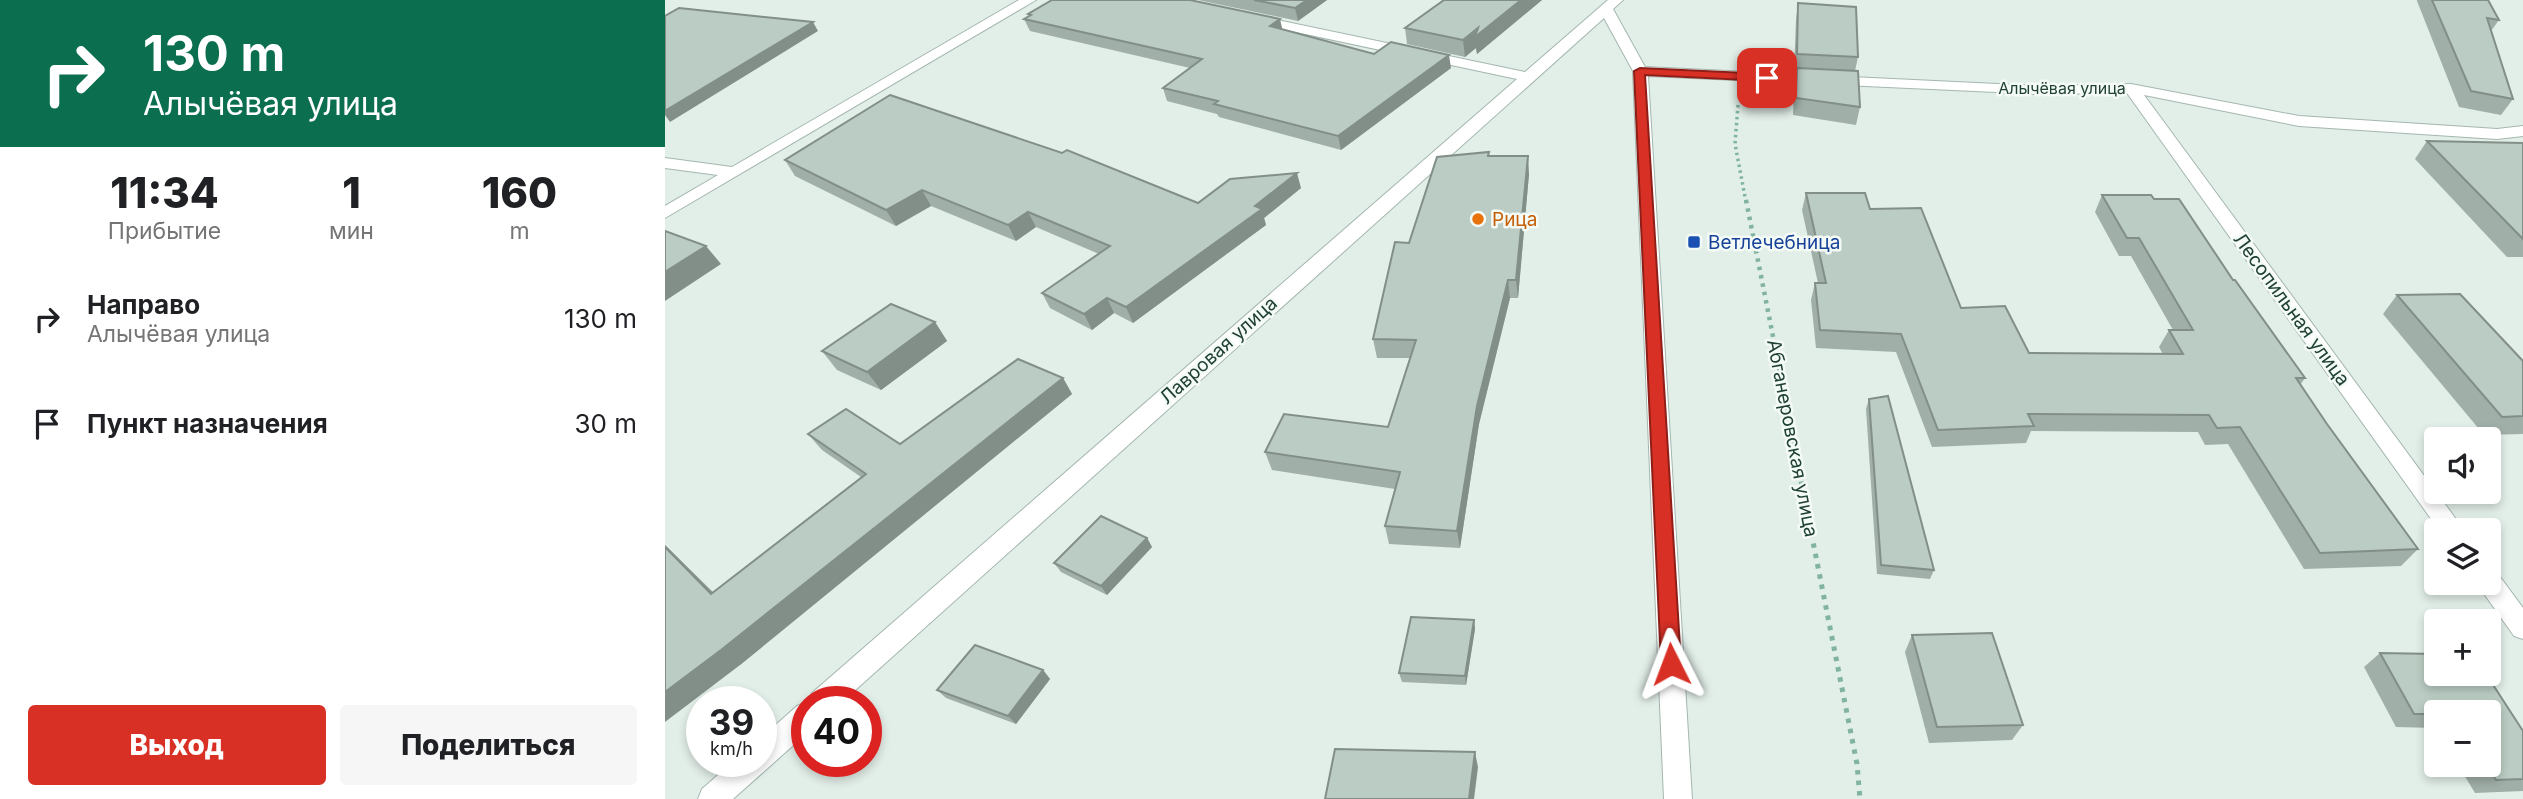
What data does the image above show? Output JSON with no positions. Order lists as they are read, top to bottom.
{
  "streets": {
    "street": ["Алычёвая улица", "Лесопильная улица", "Лавровая улица"],
    "path": ["Абганеровская улица"]
  },
  "crossings": [
    ["Алычёвая улица", "Лесопильная улица"],
    ["Алычёвая улица", "Абганеровская улица"]
  ],
  "places": {
    "other": ["Рица"],
    "transit": ["Ветлечебница"]
  },
  "page": {
    "turn": ["130 m", "Алычёвая улица"],
    "eta": [
      "11:34",
      "Прибытие",
      "1",
      "мин",
      "160",
      "m"
    ],
    "list": [
      {
        "name": "Направо",
        "note": "Алычёвая улица",
        "value": "130 m"
      },
      {
        "name": "Пункт назначения",
        "value": "30 m"
      }
    ],
    "map_buttons": ["+", "−"],
    "speed": "39 km/h",
    "limit": "40",
    "buttons": ["Выход", "Поделиться"]
  }
}
